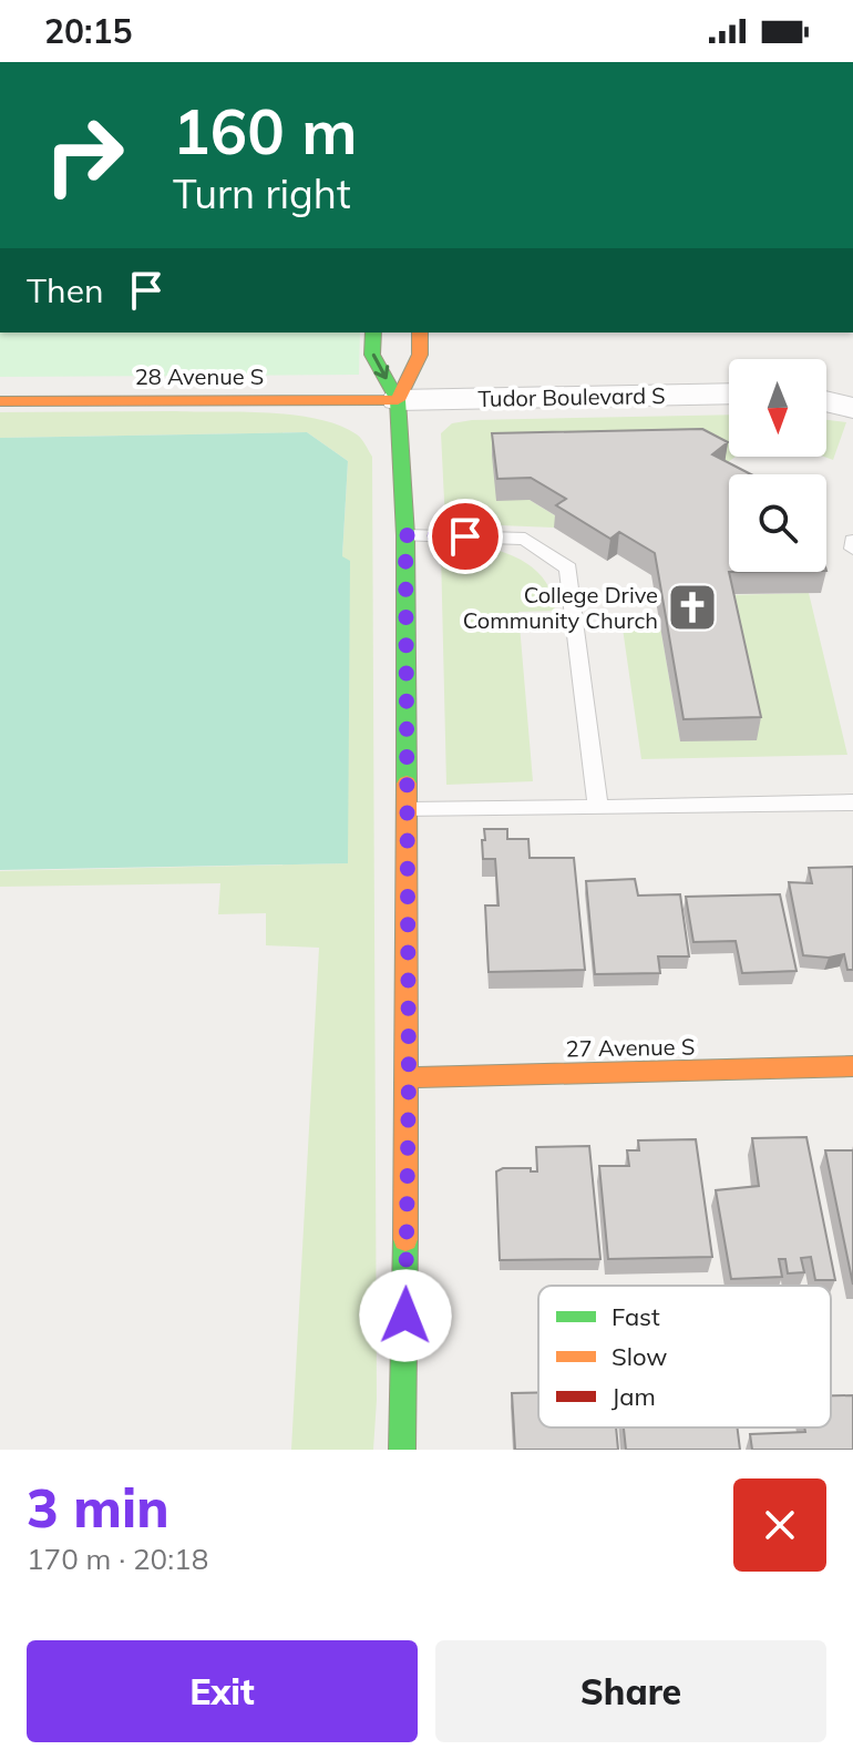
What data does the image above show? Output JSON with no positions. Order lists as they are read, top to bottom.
{
  "streets": {
    "street": ["28 Avenue S", "Tudor Boulevard S", "27 Avenue S"]
  },
  "crossings": [
    ["28 Avenue S", "Tudor Boulevard S"]
  ],
  "places": {
    "church": ["College Drive Community Church"]
  },
  "legend": ["Fast", "Slow", "Jam"],
  "north": "bottom",
  "page": {
    "status": "20:15",
    "turn": ["160 m", "Turn right"],
    "then": "Then",
    "heading": ["3 min", "170 m · 20:18"],
    "buttons": ["Exit", "Share"]
  }
}
